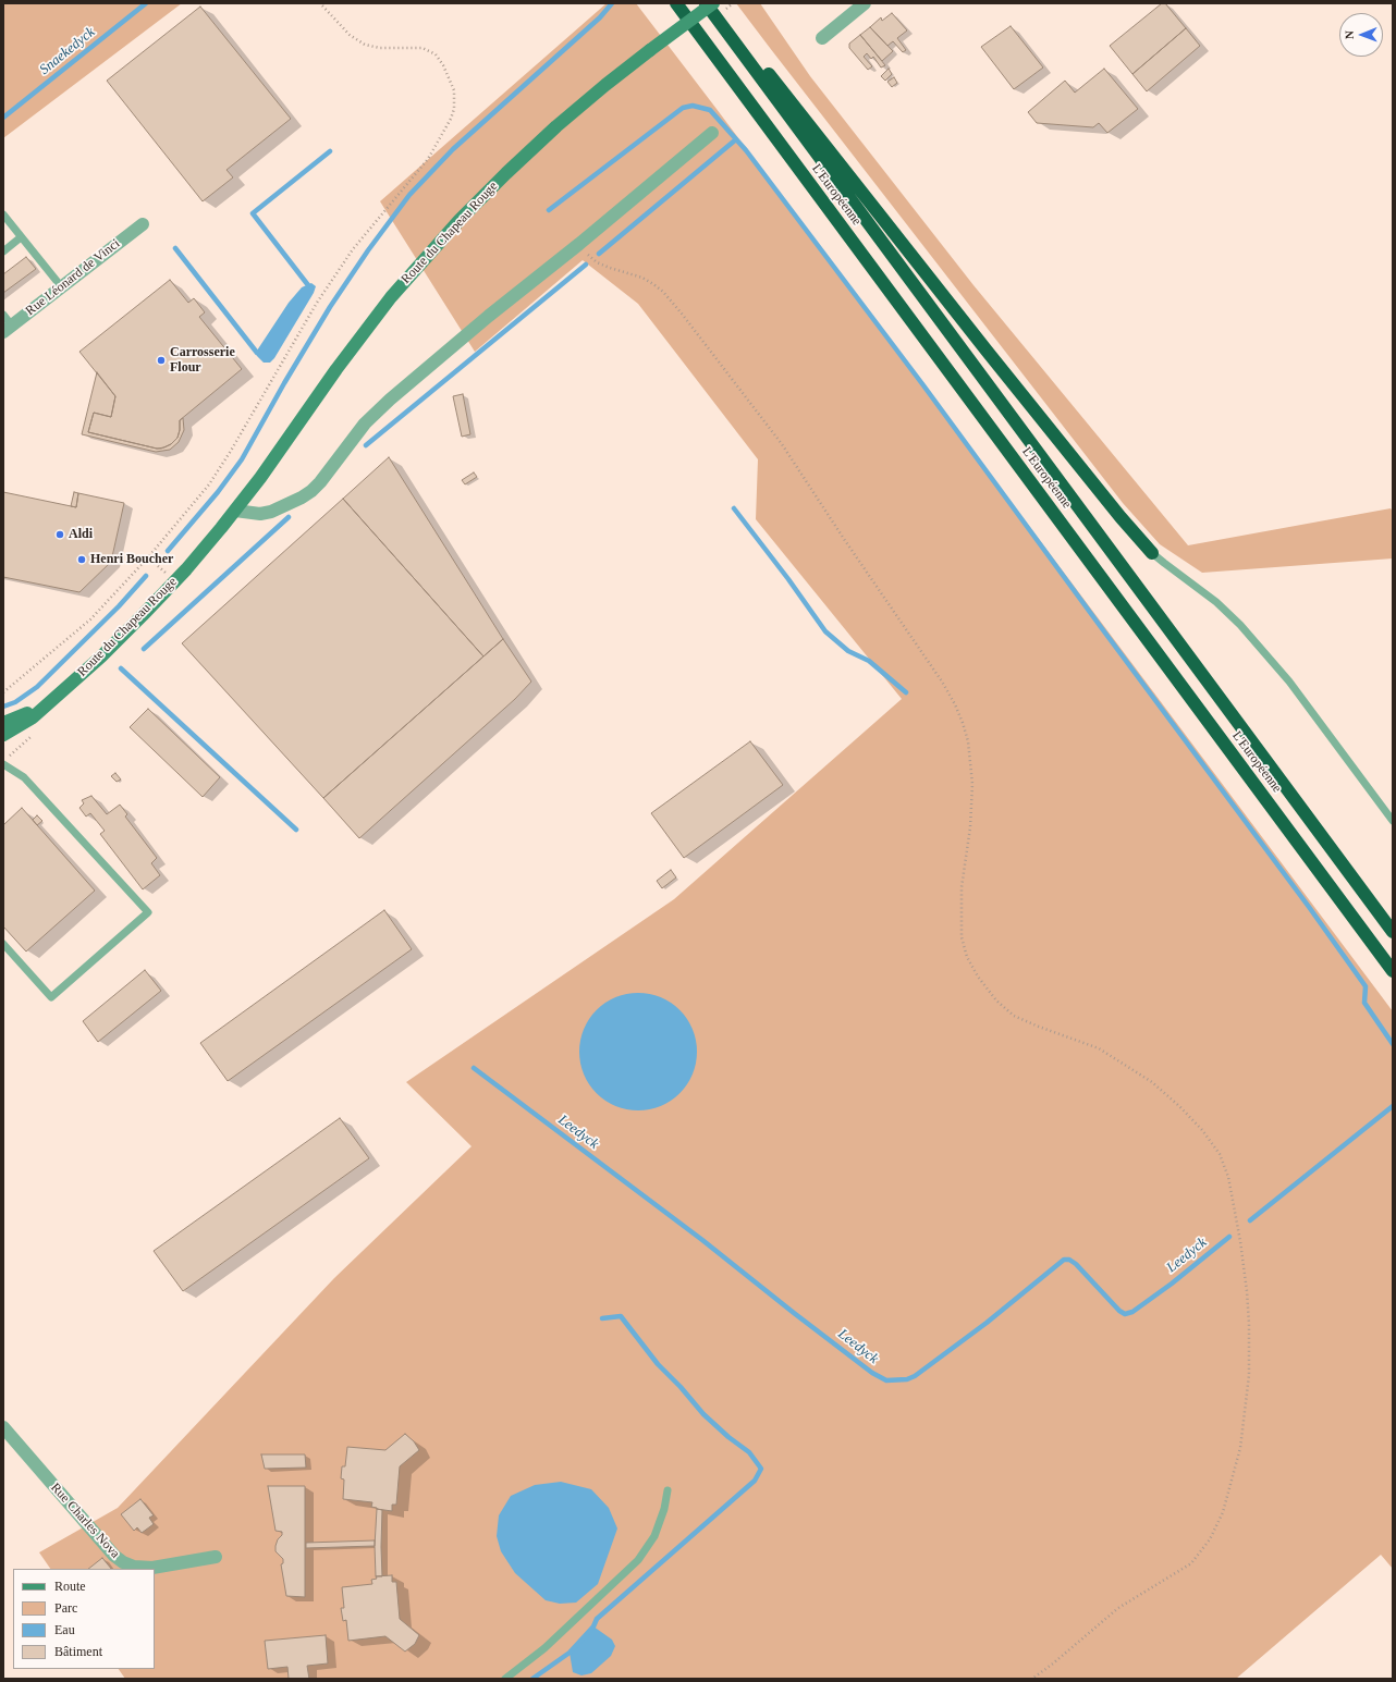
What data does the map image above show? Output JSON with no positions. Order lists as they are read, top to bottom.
{
  "streets": {
    "highway": ["L'Européenne"],
    "street": ["Route du Chapeau Rouge", "Rue Léonard de Vinci", "Rue Charles Nova"]
  },
  "water": ["Snaekedyck", "Leedyck"],
  "places": ["Carrosserie Flour", "Aldi", "Henri Boucher"],
  "legend": [
    "Route",
    "Parc",
    "Eau",
    "Bâtiment"
  ],
  "north": "left"
}
